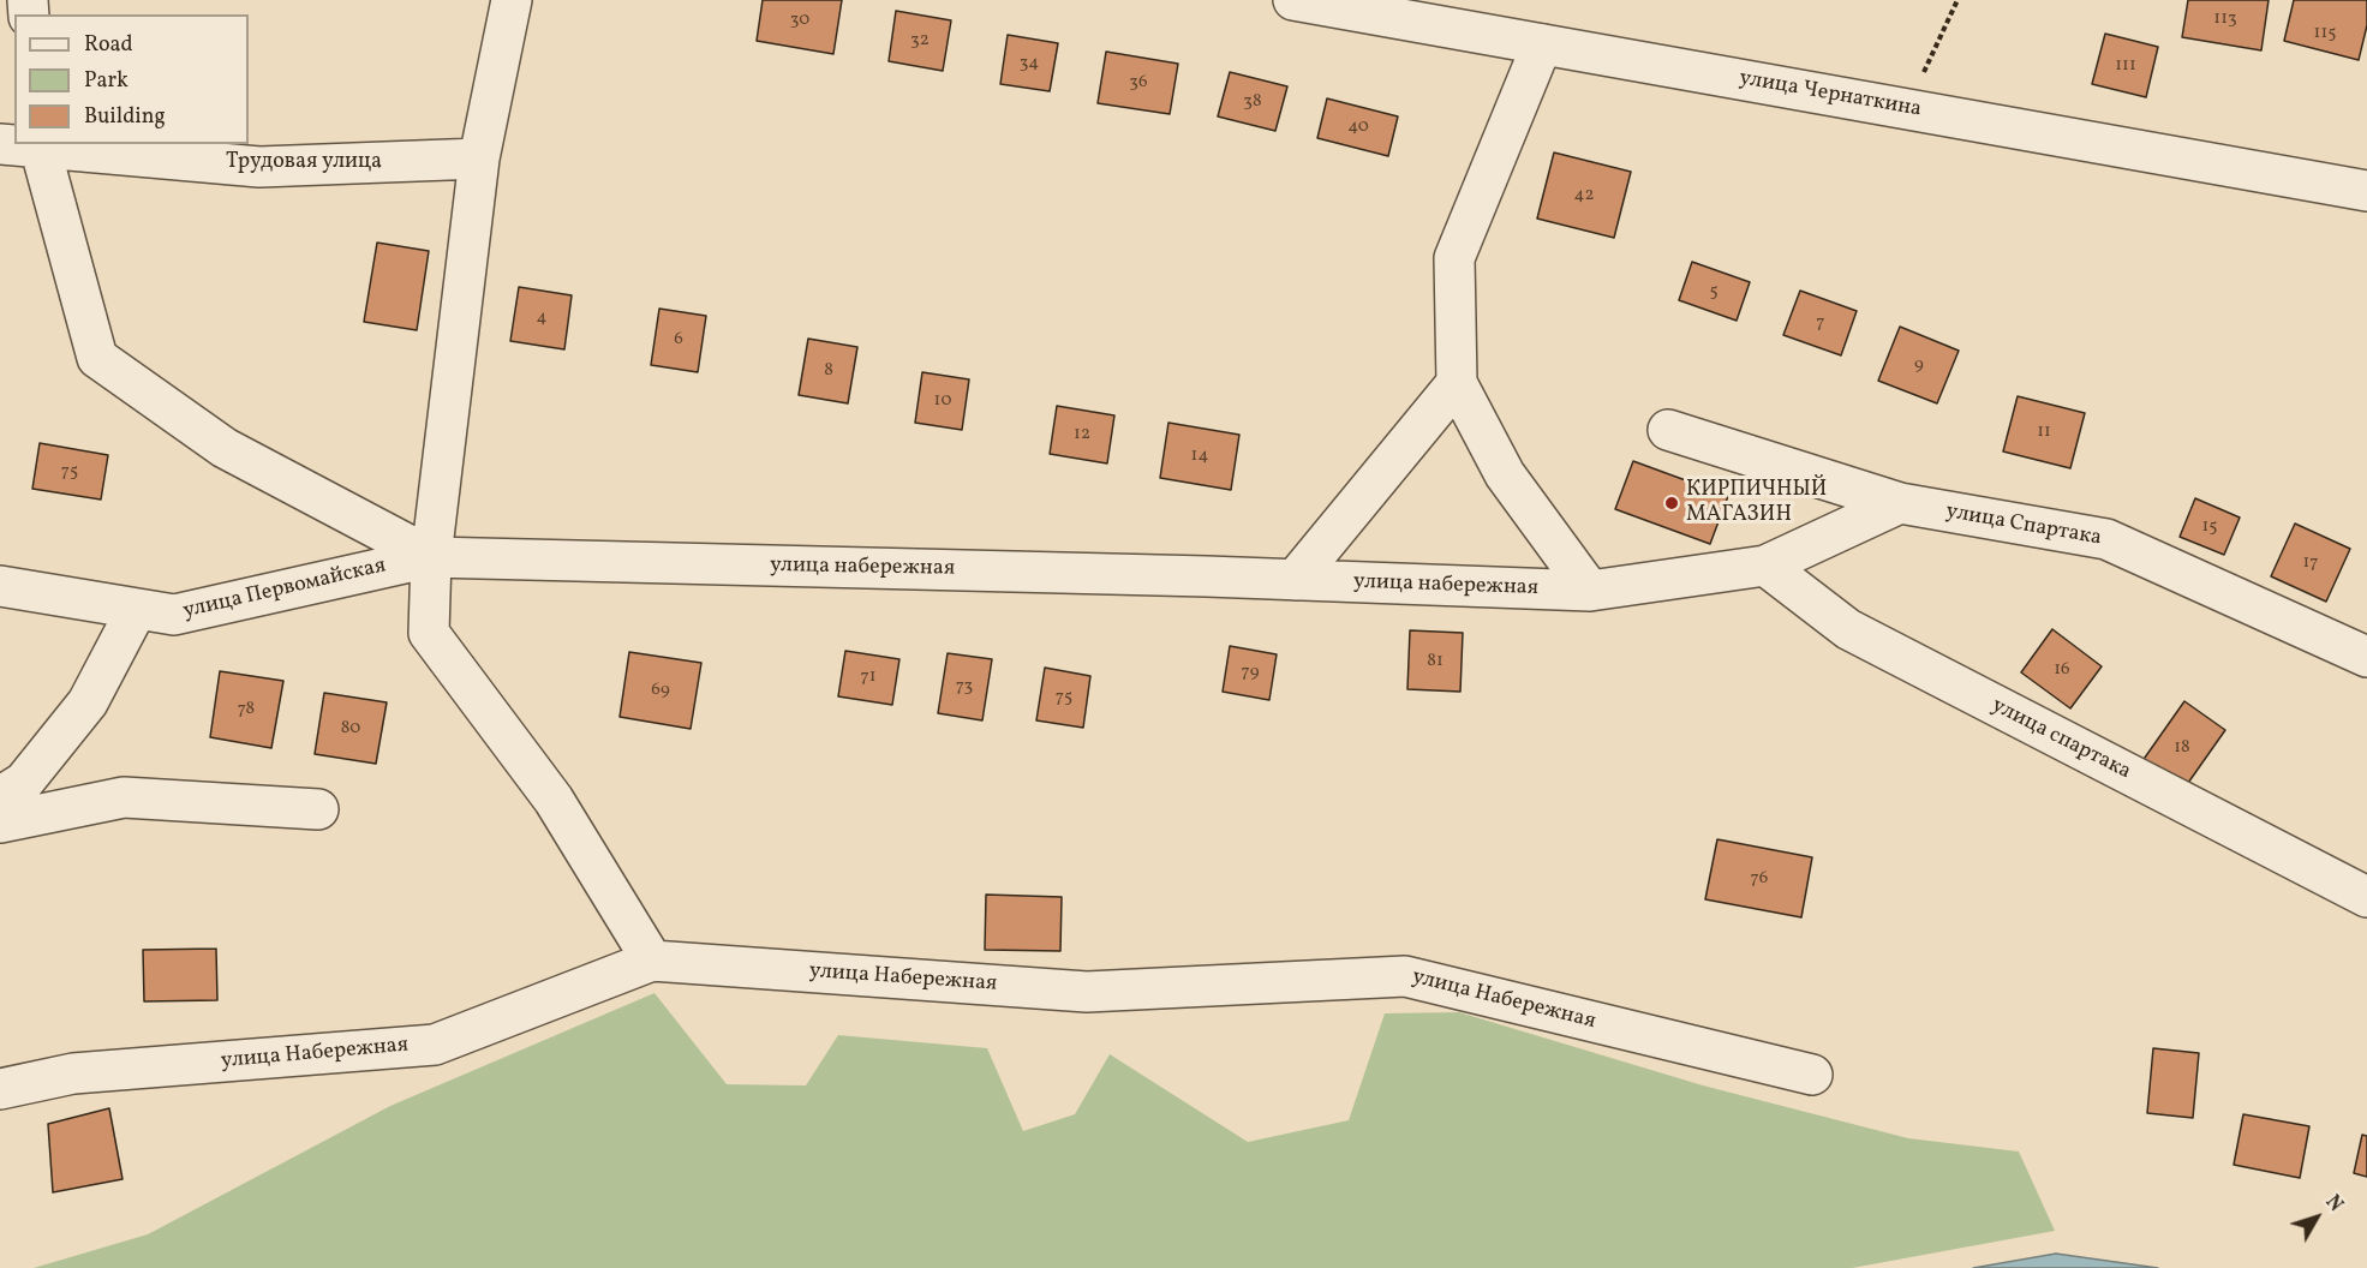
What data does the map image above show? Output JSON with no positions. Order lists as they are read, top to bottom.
{
  "streets": {
    "street": [
      "улица Чернаткина",
      "Трудовая улица",
      "улица Спартака",
      "улица набережная",
      "улица Первомайская",
      "улица спартака",
      "улица Набережная"
    ]
  },
  "crossings": [
    ["улица Спартака", "улица набережная"],
    ["улица набережная", "улица Первомайская"],
    ["улица набережная", "улица спартака"]
  ],
  "places": ["КИРПИЧНЫЙ МАГАЗИН"],
  "house_numbers": [
    "113",
    "30",
    "115",
    "32",
    "34",
    "111",
    "36",
    "38",
    "40",
    "42",
    "5",
    "4",
    "7",
    "6",
    "9",
    "8",
    "10",
    "11",
    "12",
    "14",
    "75",
    "15",
    "17",
    "81",
    "16",
    "79",
    "71",
    "73",
    "69",
    "75",
    "78",
    "80",
    "18",
    "76"
  ],
  "legend": ["Road", "Park", "Building"],
  "north": "top right"
}
